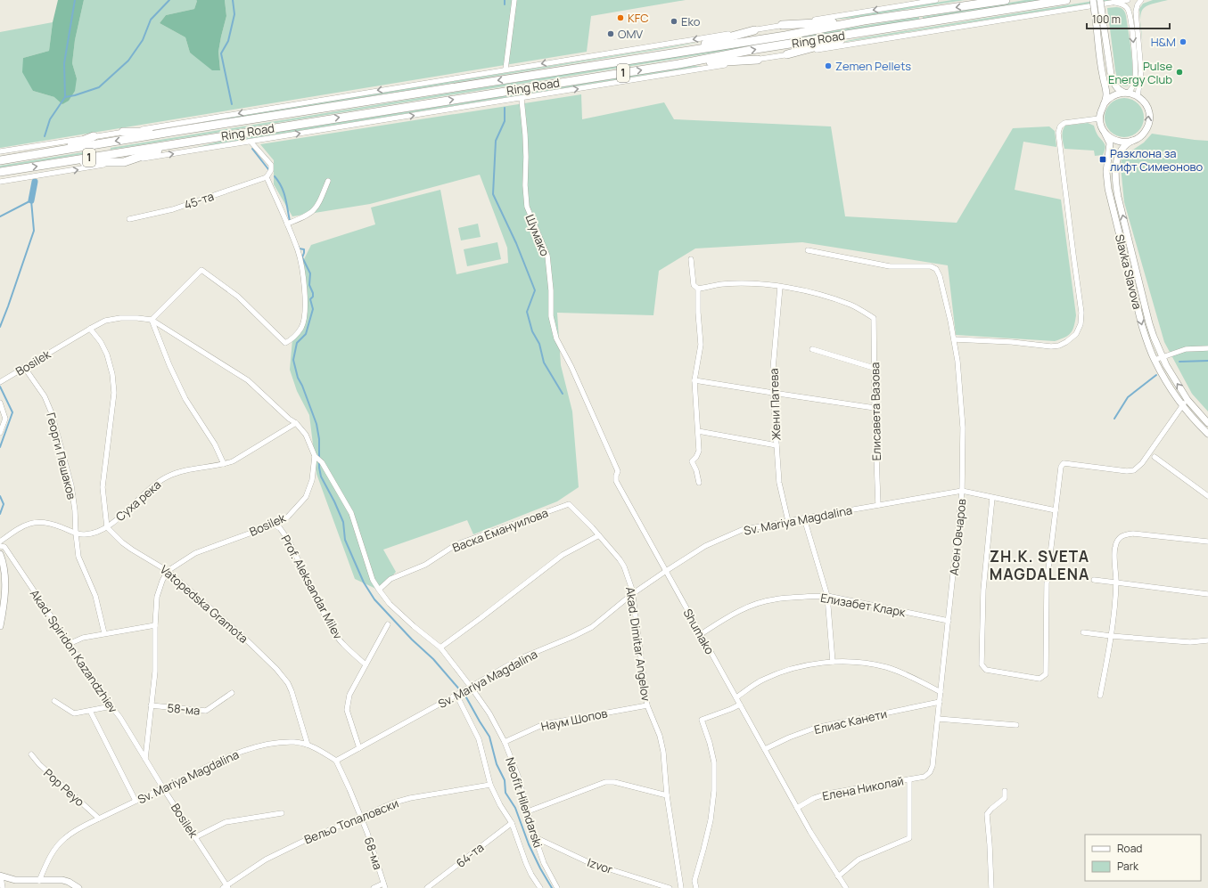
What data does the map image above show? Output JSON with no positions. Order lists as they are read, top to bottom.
{
  "streets": {
    "highway": ["Ring Road", "1"],
    "street": [
      "45-та",
      "Slavka Slavova",
      "Bosilek",
      "Жени Патева",
      "Елисавета Вазова",
      "Георги Пешаков",
      "Суха река",
      "Sv. Mariya Magdalina",
      "Васка Емануилова",
      "Асен Овчаров",
      "Prof. Aleksandar Milev",
      "Vatopedska Gramota",
      "Елизабет Кларк",
      "Shumako",
      "Akad. Dimitar Angelov",
      "Akad. Spiridon Kazandzhiev",
      "58-ма",
      "Наум Шопов",
      "Елиас Канети",
      "Pop Peyo",
      "Елена Николай",
      "Neofit Hilendarski",
      "Вельо Топаловски",
      "68-ма",
      "64-та",
      "Izvor"
    ]
  },
  "crossings": [
    ["Bosilek", "Георги Пешаков"],
    ["Bosilek", "Суха река"],
    ["Bosilek", "Sv. Mariya Magdalina"],
    ["Bosilek", "Prof. Aleksandar Milev"],
    ["Bosilek", "Vatopedska Gramota"],
    ["Bosilek", "Akad. Spiridon Kazandzhiev"],
    ["Bosilek", "Neofit Hilendarski"],
    ["Bosilek", "Вельо Топаловски"],
    ["Жени Патева", "Елисавета Вазова"],
    ["Жени Патева", "Sv. Mariya Magdalina"],
    ["Елисавета Вазова", "Sv. Mariya Magdalina"],
    ["Георги Пешаков", "Суха река"],
    ["Суха река", "Vatopedska Gramota"],
    ["Sv. Mariya Magdalina", "Асен Овчаров"],
    ["Sv. Mariya Magdalina", "Vatopedska Gramota"],
    ["Sv. Mariya Magdalina", "Shumako"],
    ["Sv. Mariya Magdalina", "Akad. Dimitar Angelov"],
    ["Sv. Mariya Magdalina", "Pop Peyo"],
    ["Sv. Mariya Magdalina", "Neofit Hilendarski"],
    ["Sv. Mariya Magdalina", "68-ма"],
    ["Васка Емануилова", "Akad. Dimitar Angelov"],
    ["Васка Емануилова", "Neofit Hilendarski"],
    ["Асен Овчаров", "Елизабет Кларк"],
    ["Асен Овчаров", "Елиас Канети"],
    ["Асен Овчаров", "Елена Николай"],
    ["Елизабет Кларк", "Shumako"],
    ["Shumako", "Елиас Канети"],
    ["Shumako", "Елена Николай"],
    ["Akad. Dimitar Angelov", "Наум Шопов"],
    ["Наум Шопов", "Neofit Hilendarski"],
    ["Neofit Hilendarski", "Вельо Топаловски"],
    ["Neofit Hilendarski", "64-та"],
    ["Neofit Hilendarski", "Izvor"],
    ["Вельо Топаловски", "68-ма"]
  ],
  "districts": ["ZH.K. SVETA MAGDALENA"],
  "places": {
    "other": [
      "KFC",
      "Eko",
      "OMV",
      "H&M",
      "Zemen Pellets",
      "Pulse Energy Club"
    ],
    "transit": ["Разклона за лифт Симеоново"]
  },
  "legend": ["Road", "Park"],
  "scale_bar": "100 m"
}
